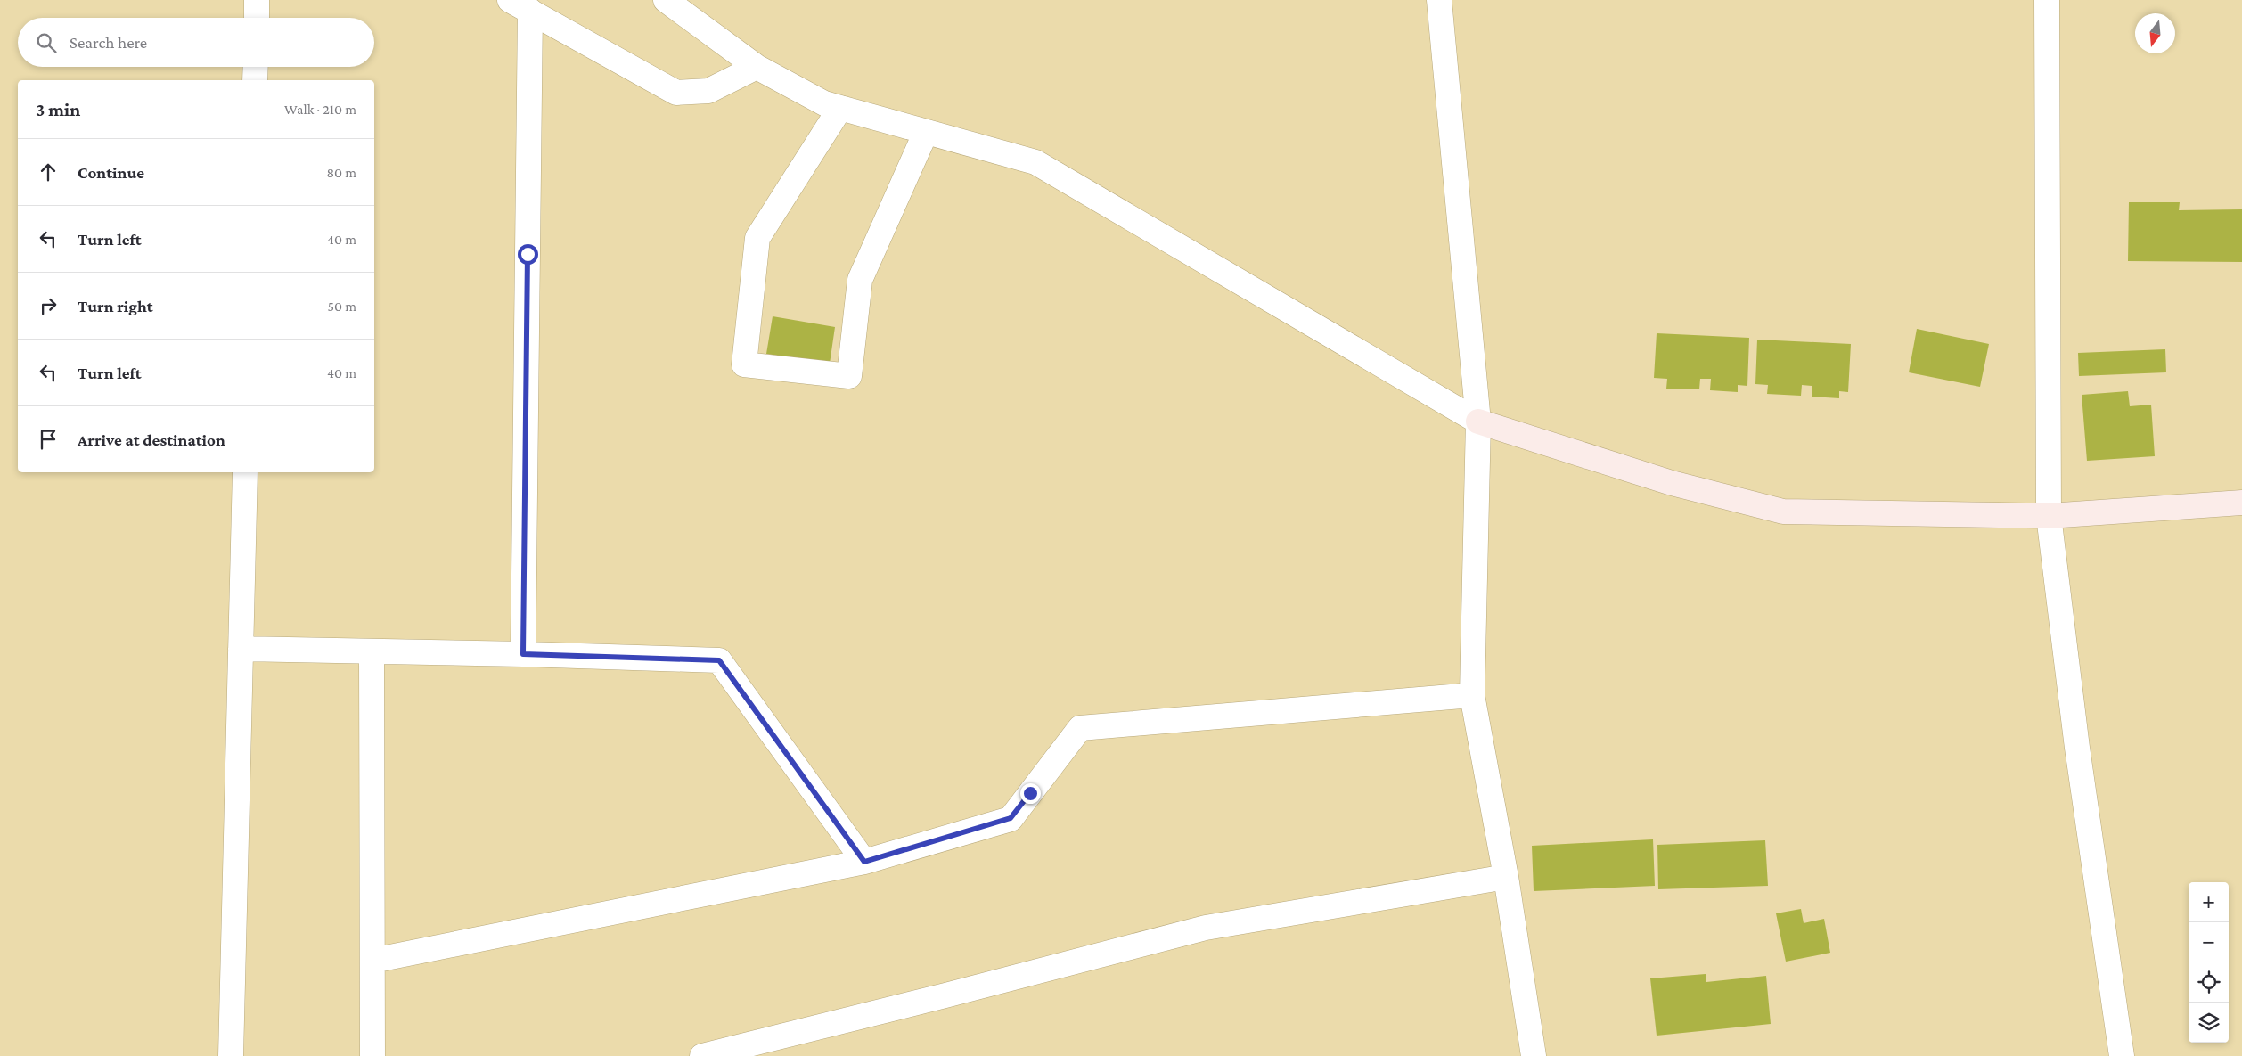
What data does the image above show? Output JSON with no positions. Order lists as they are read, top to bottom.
{
  "north": "bottom",
  "page": {
    "search": "Search here",
    "heading": ["3 min", "Walk · 210 m"],
    "list": [
      ["Continue", "80 m"],
      ["Turn left", "40 m"],
      ["Turn right", "50 m"],
      ["Turn left", "40 m"],
      "Arrive at destination"
    ],
    "map_buttons": ["+", "−"]
  }
}
